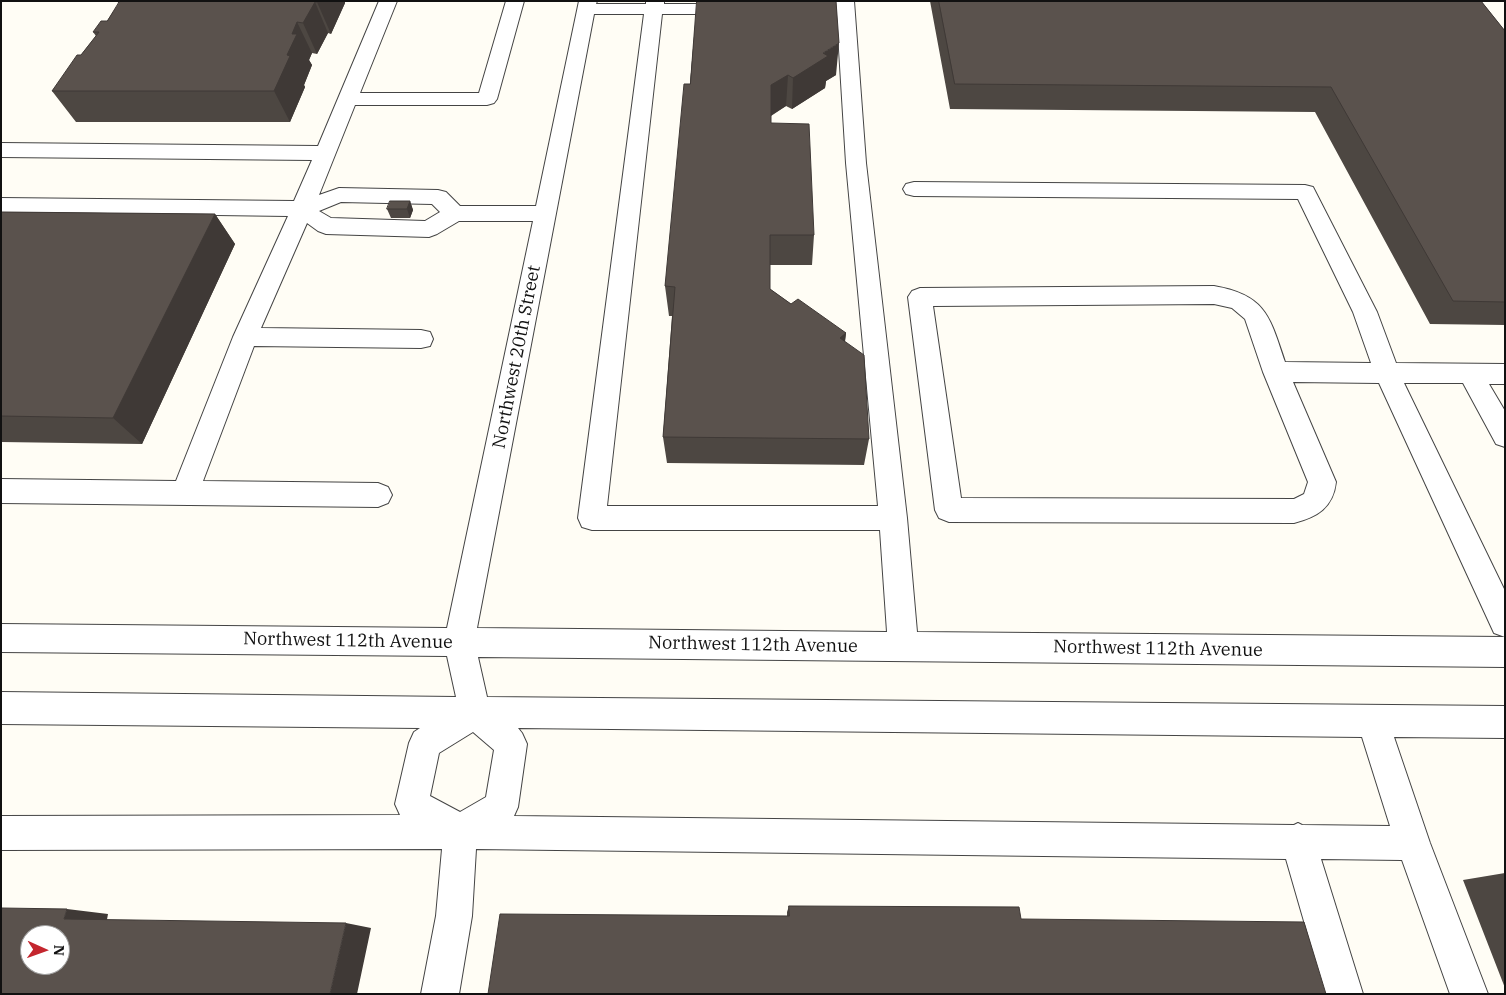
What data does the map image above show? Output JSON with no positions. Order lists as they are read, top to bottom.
{
  "streets": {
    "street": ["Northwest 20th Street", "Northwest 112th Avenue"]
  },
  "crossings": [
    ["Northwest 20th Street", "Northwest 112th Avenue"]
  ],
  "north": "right"
}
